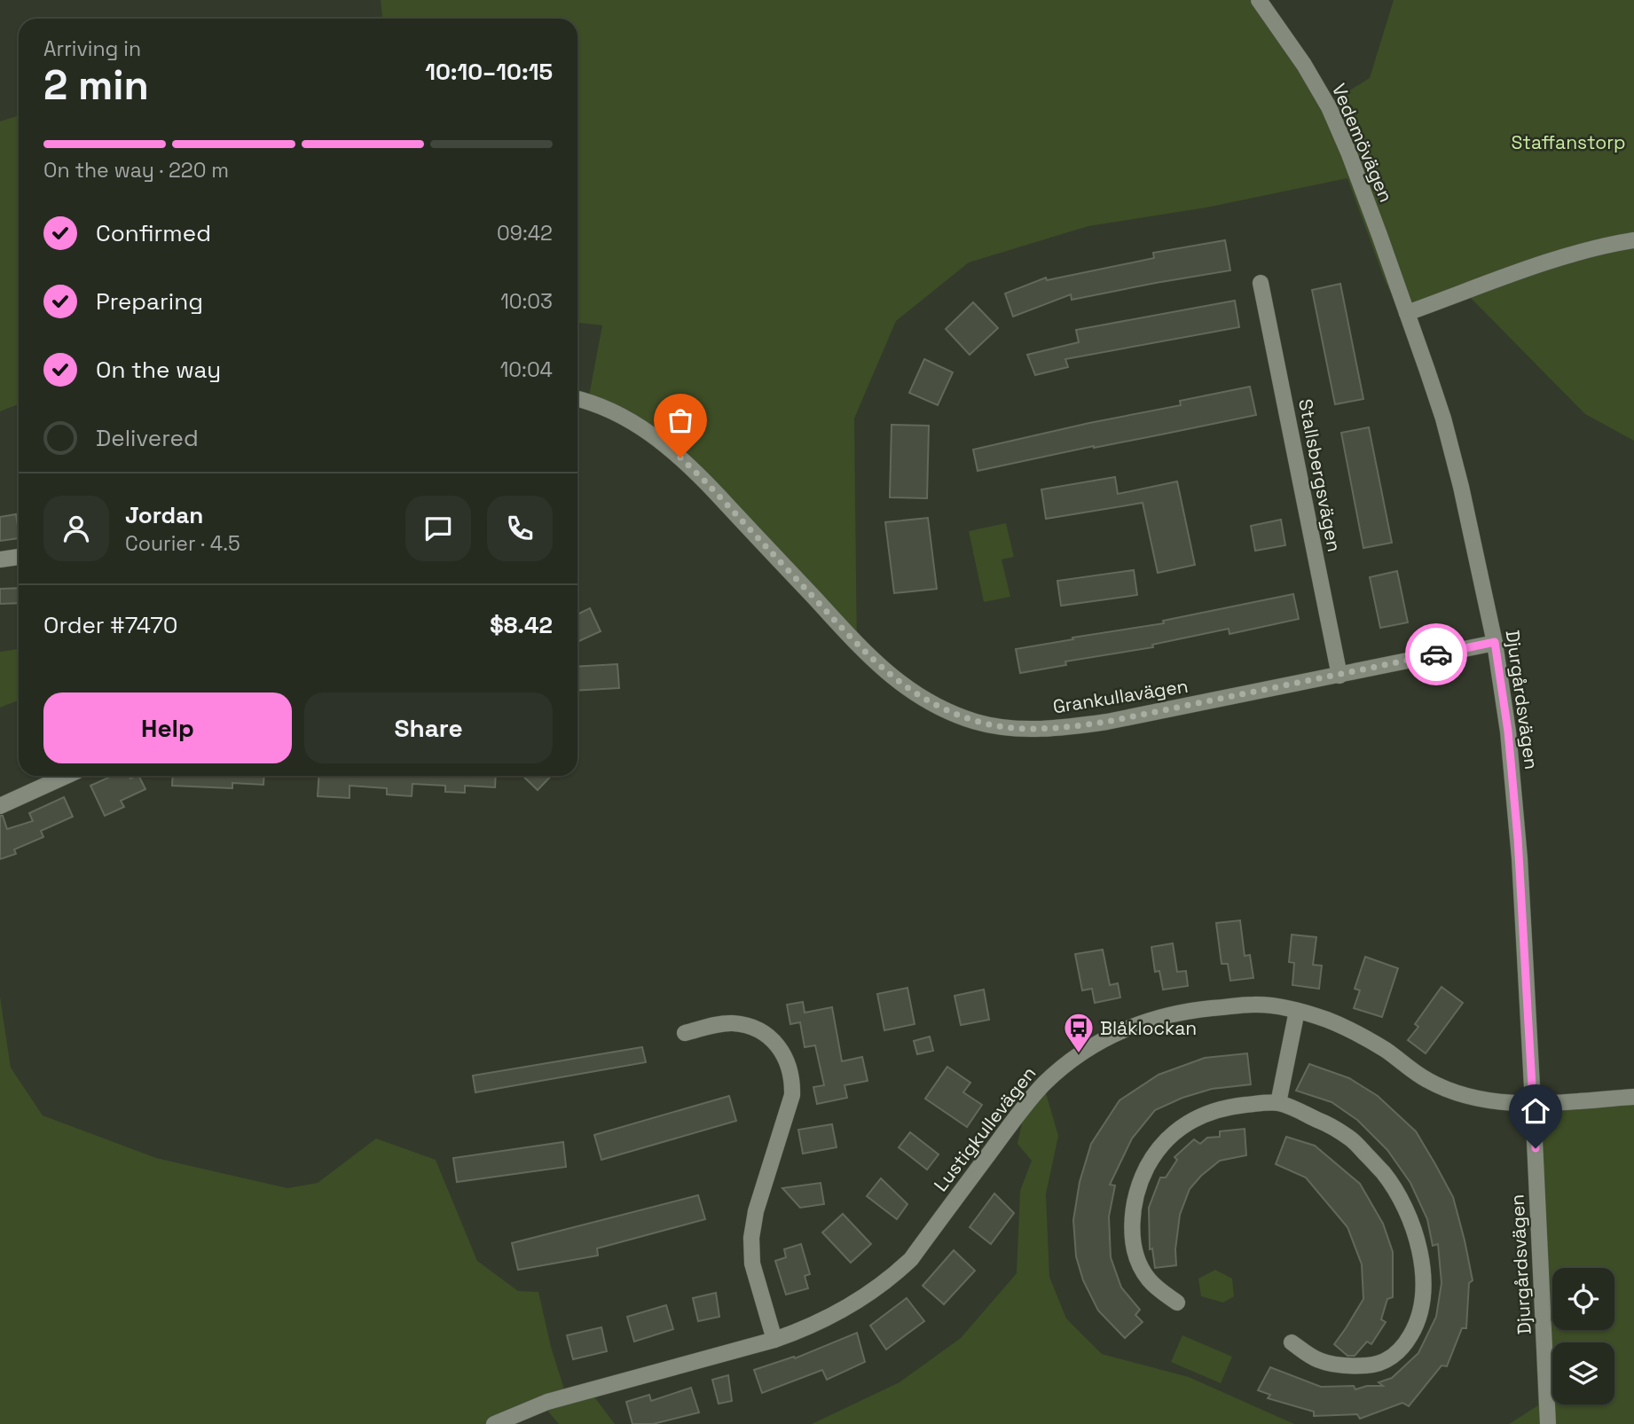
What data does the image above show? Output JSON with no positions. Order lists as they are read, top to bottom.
{
  "streets": {
    "street": [
      "Vedemövägen",
      "Stallsbergsvägen",
      "Grankullavägen",
      "Djurgårdsvägen",
      "Lustigkullevägen"
    ]
  },
  "crossings": [
    ["Vedemövägen", "Djurgårdsvägen"],
    ["Stallsbergsvägen", "Grankullavägen"],
    ["Grankullavägen", "Djurgårdsvägen"],
    ["Djurgårdsvägen", "Lustigkullevägen"]
  ],
  "parks": ["Staffanstorp"],
  "places": {
    "bus stop": ["Blåklockan"]
  },
  "page": {
    "heading": ["2 min", "Arriving in", "10:10–10:15"],
    "panel": [
      "Jordan",
      "Courier · 4.5",
      "Order #7470",
      "$8.42"
    ],
    "bar": "On the way · 220 m",
    "list": [
      ["Confirmed", "09:42"],
      ["Preparing", "10:03"],
      ["On the way", "10:04"],
      "Delivered"
    ],
    "buttons": ["Help", "Share"]
  }
}
